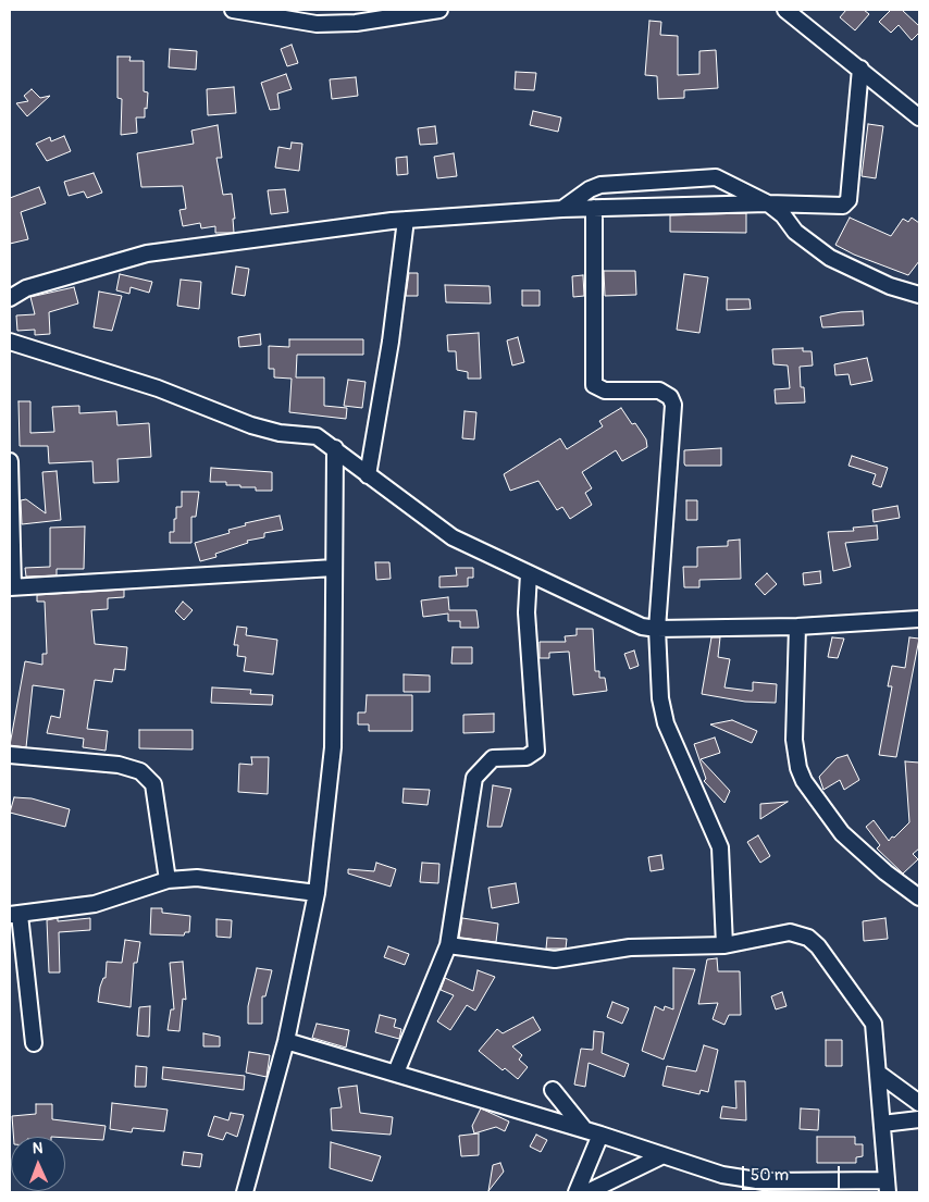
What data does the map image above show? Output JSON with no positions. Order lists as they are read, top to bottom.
{
  "scale_bar": "50 m",
  "north": "top"
}
